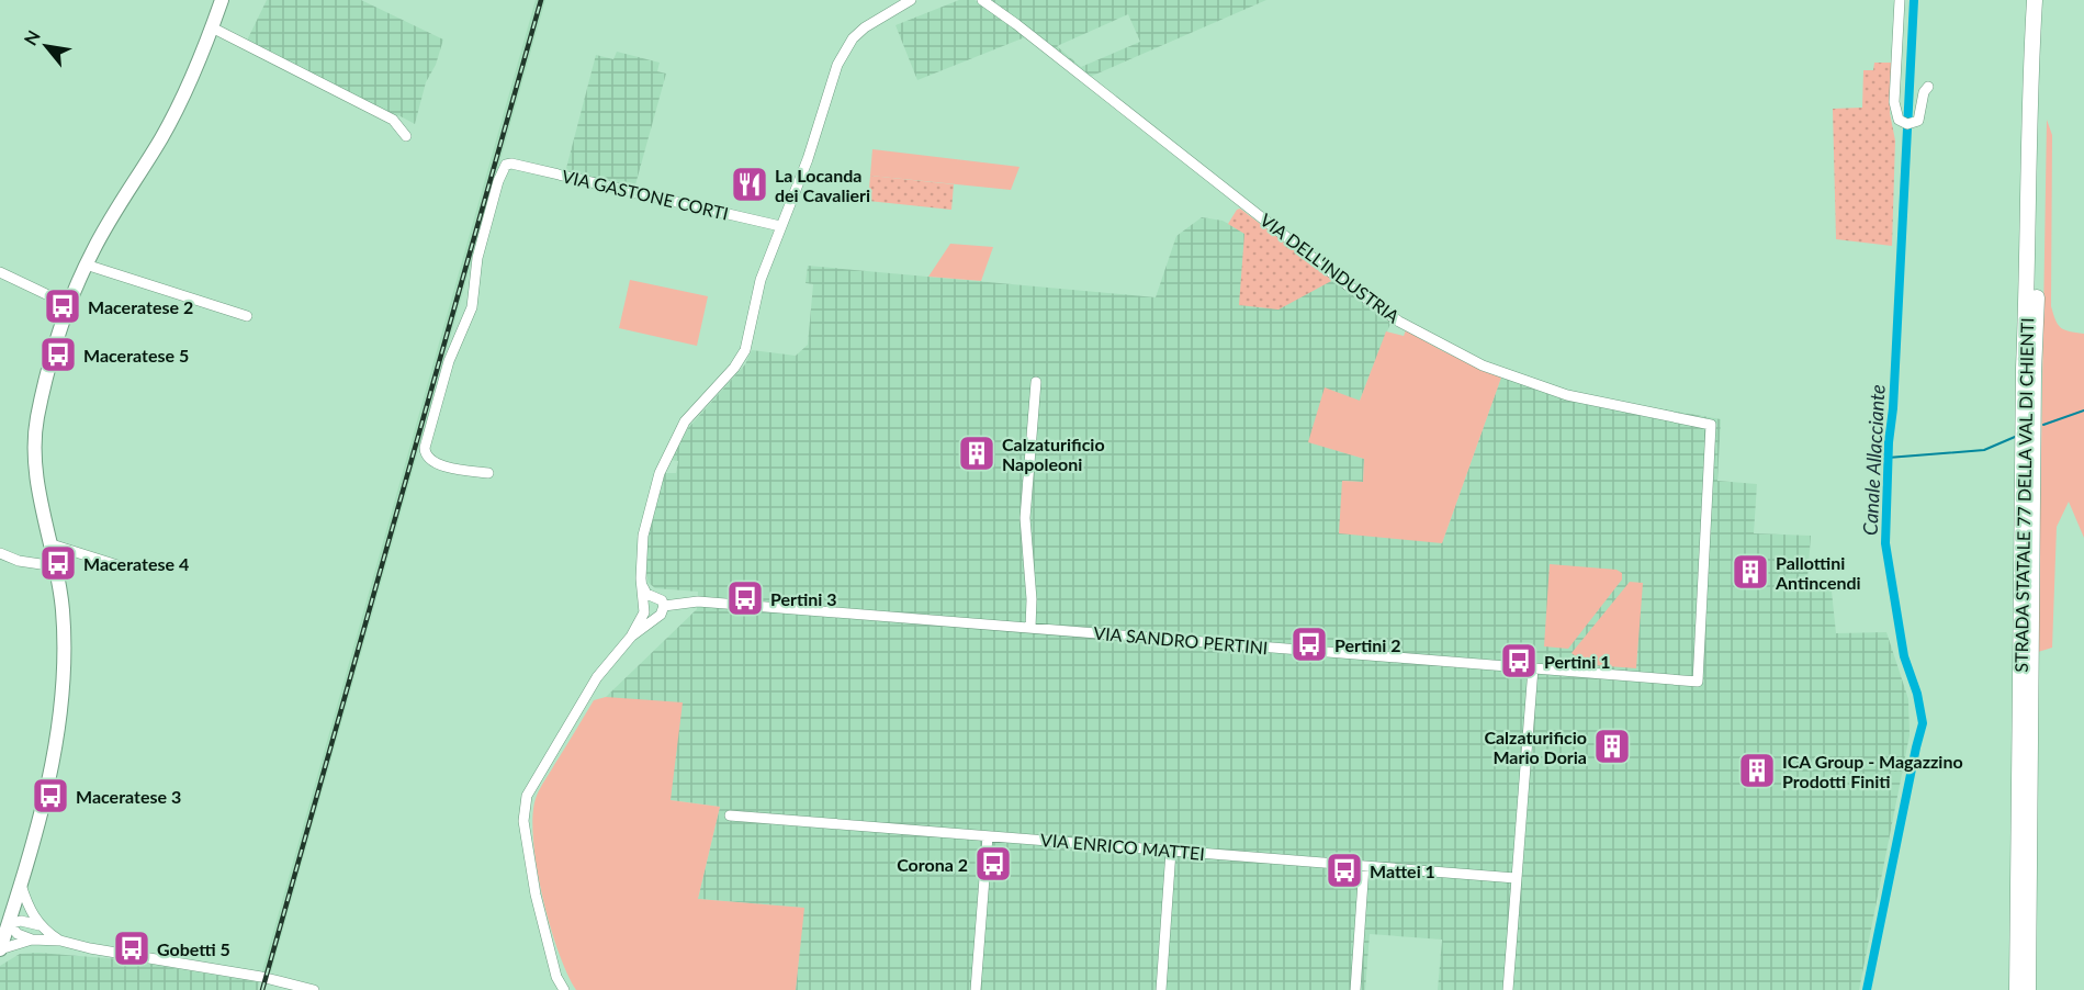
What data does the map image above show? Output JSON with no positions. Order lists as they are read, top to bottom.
{
  "streets": {
    "highway": ["STRADA STATALE 77 DELLA VAL DI CHIENTI"],
    "street": [
      "VIA GASTONE CORTI",
      "VIA DELL'INDUSTRIA",
      "VIA SANDRO PERTINI",
      "VIA ENRICO MATTEI"
    ]
  },
  "crossings": [
    ["VIA DELL'INDUSTRIA", "VIA SANDRO PERTINI"]
  ],
  "water": ["Canale Allacciante"],
  "places": {
    "restaurant": ["La Locanda dei Cavalieri"],
    "bus stop": [
      "Maceratese 2",
      "Maceratese 5",
      "Maceratese 4",
      "Pertini 3",
      "Pertini 2",
      "Pertini 1",
      "Maceratese 3",
      "Corona 2",
      "Mattei 1",
      "Gobetti 5"
    ],
    "building": [
      "Calzaturificio Napoleoni",
      "Pallottini Antincendi",
      "Calzaturificio Mario Doria",
      "ICA Group - Magazzino Prodotti Finiti"
    ]
  },
  "north": "top left"
}
